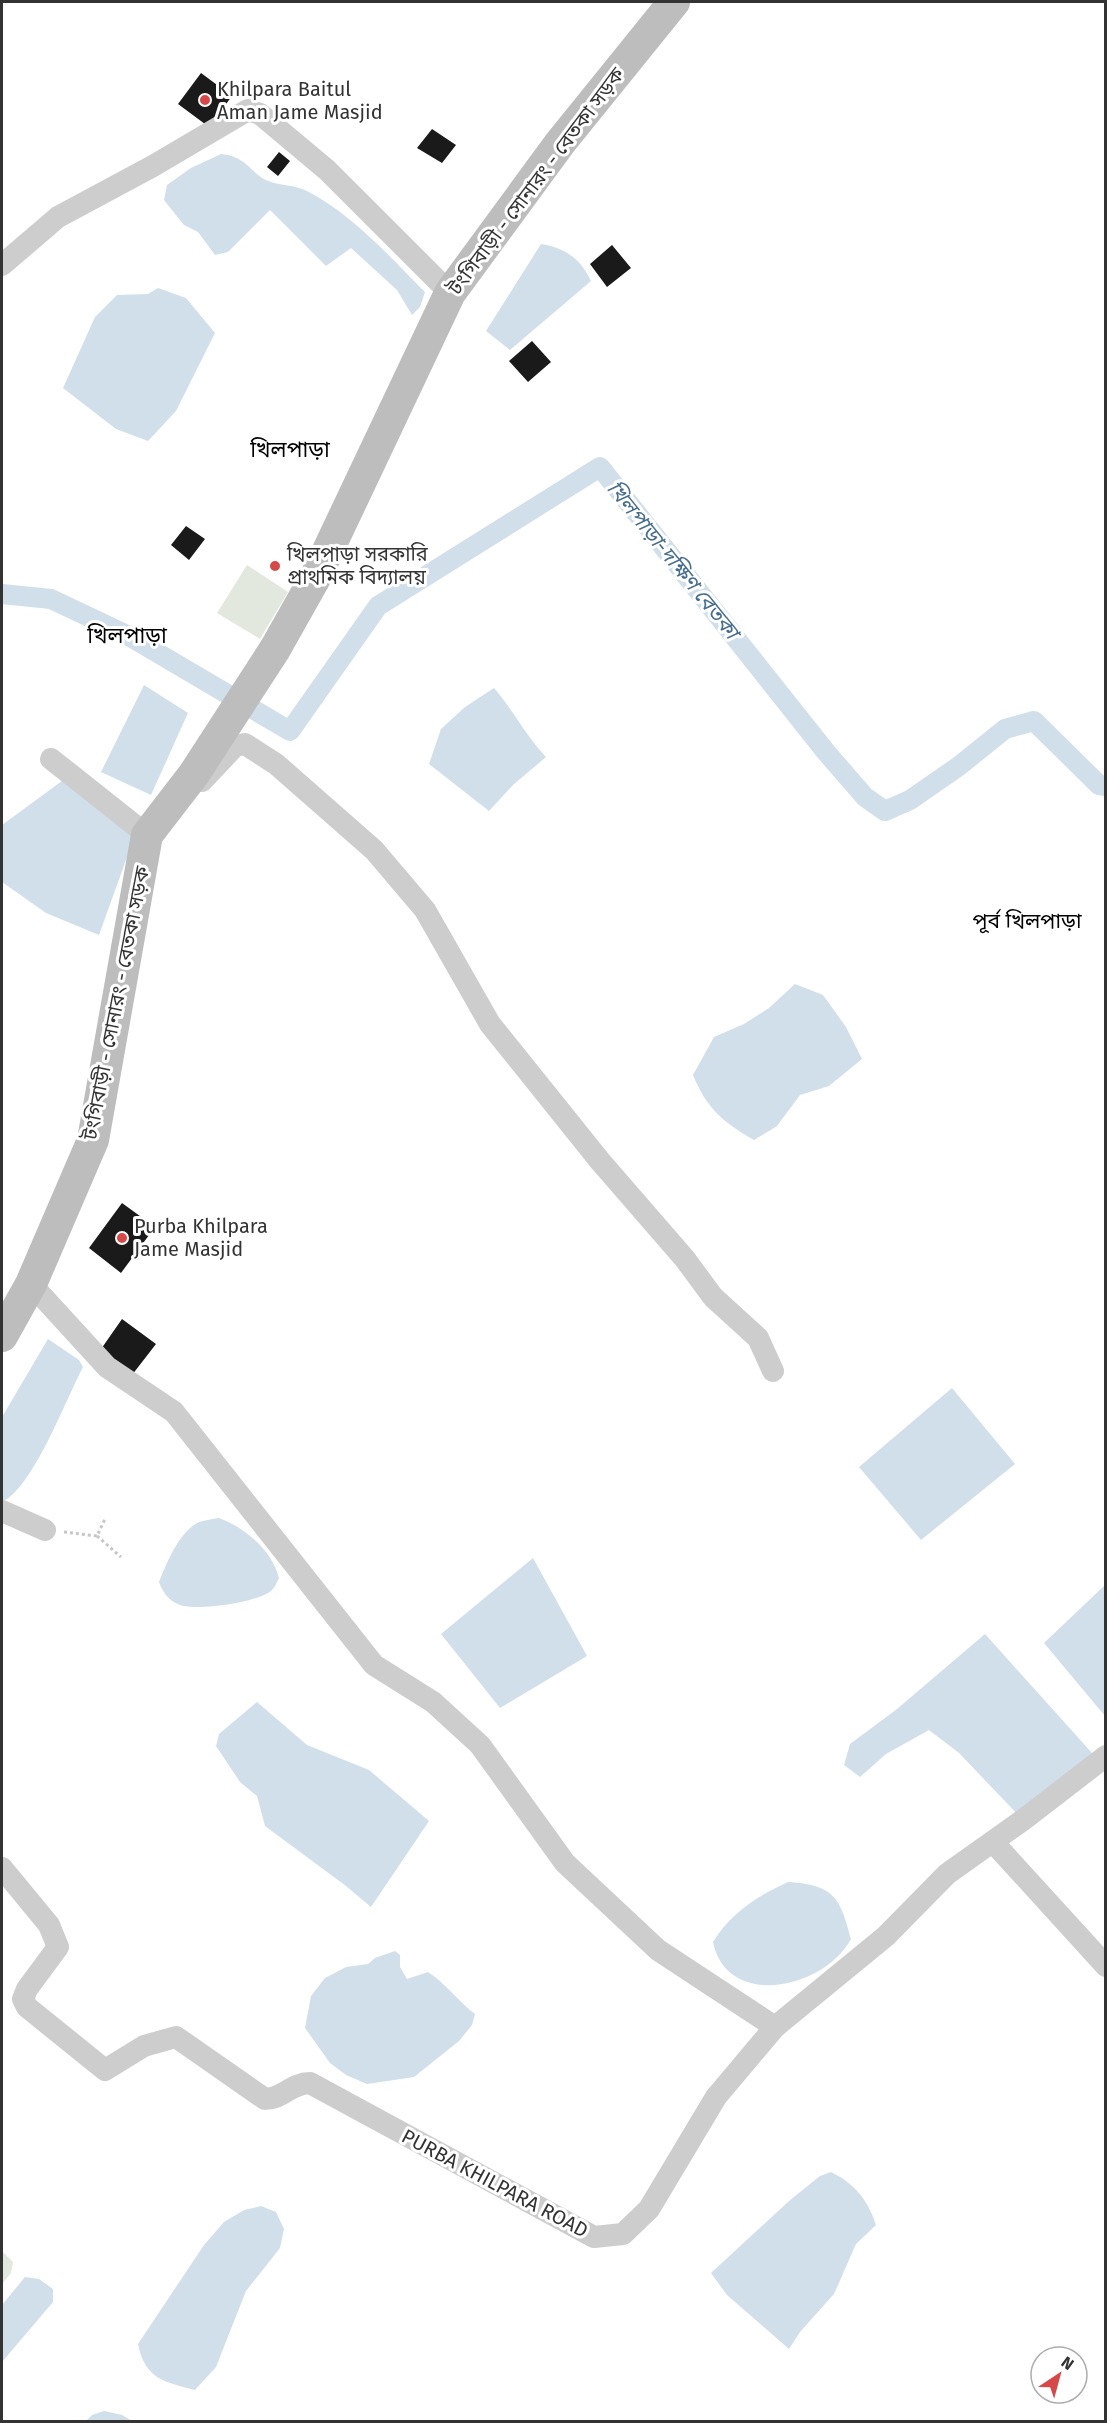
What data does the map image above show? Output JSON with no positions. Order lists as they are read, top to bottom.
{
  "streets": {
    "street": ["টংগিবাড়ী - সোনারং - বেতকা সড়ক", "PURBA KHILPARA ROAD"]
  },
  "districts": ["খিলপাড়া", "খিলপাড়া", "পূর্ব খিলপাড়া"],
  "water": ["খিলপাড়া-দক্ষিণ বেতকা"],
  "places": ["Khilpara Baitul Aman Jame Masjid", "খিলপাড়া সরকারি প্রাথমিক বিদ্যালয়", "Purba Khilpara Jame Masjid"],
  "north": "top right"
}
